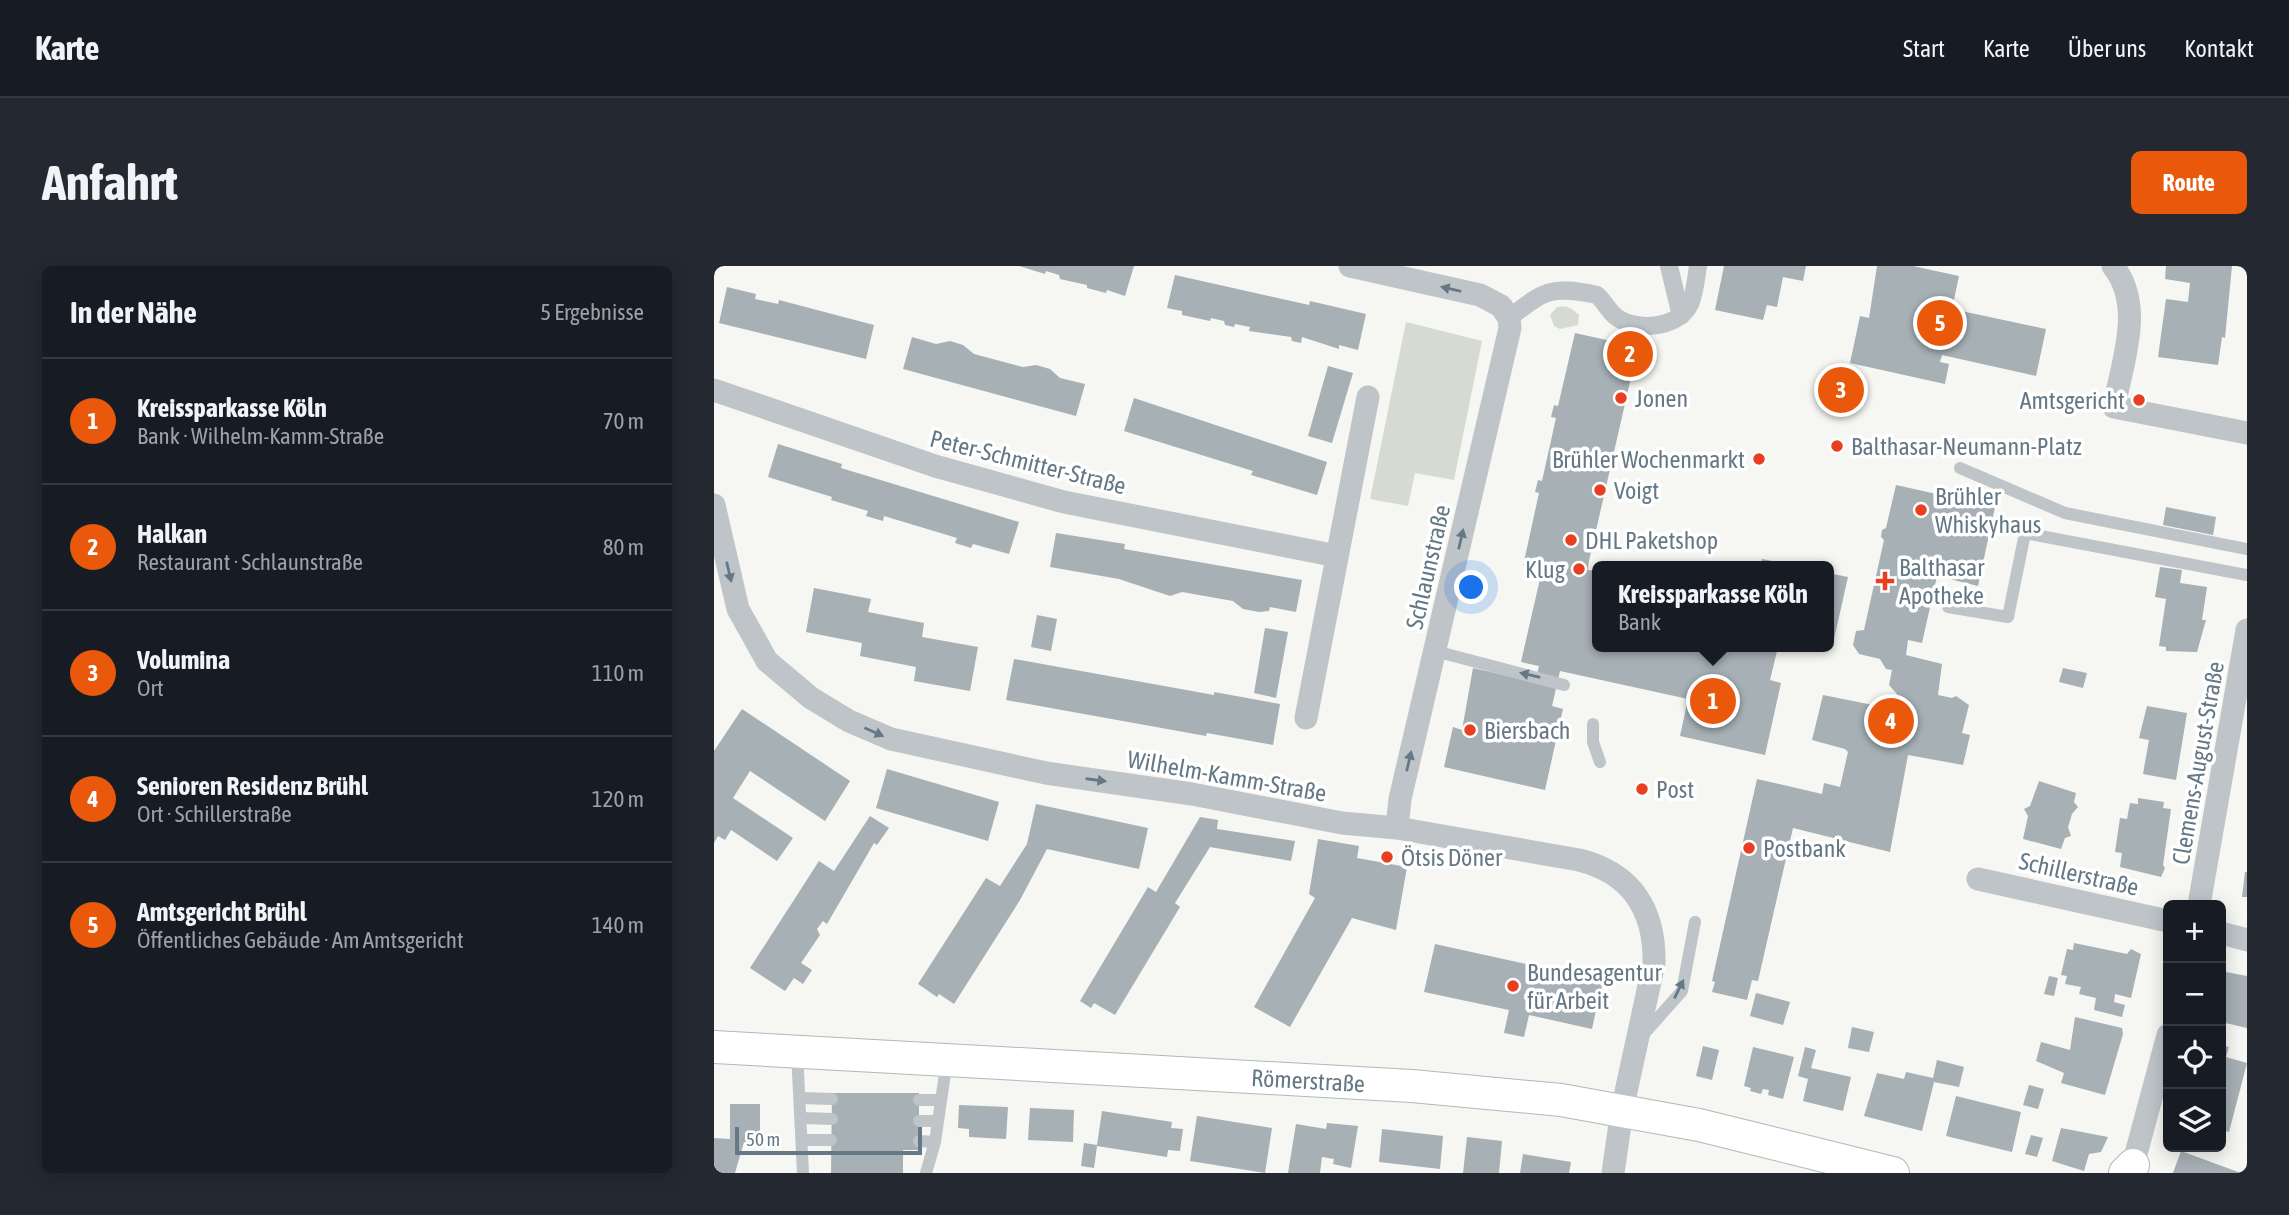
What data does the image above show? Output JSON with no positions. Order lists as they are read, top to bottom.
{
  "streets": {
    "main road": ["Römerstraße"],
    "street": [
      "Peter-Schmitter-Straße",
      "Schlaunstraße",
      "Clemens-August-Straße",
      "Wilhelm-Kamm-Straße",
      "Schillerstraße"
    ]
  },
  "crossings": [
    ["Schlaunstraße", "Wilhelm-Kamm-Straße"],
    ["Wilhelm-Kamm-Straße", "Römerstraße"]
  ],
  "one_way": ["Wilhelm-Kamm-Straße"],
  "places": {
    "other": [
      "Jonen",
      "Amtsgericht",
      "Balthasar-Neumann-Platz",
      "Brühler Wochenmarkt",
      "Voigt",
      "Brühler Whiskyhaus",
      "DHL Paketshop",
      "Klug",
      "Biersbach",
      "Post",
      "Postbank",
      "Ötsis Döner",
      "Bundesagentur für Arbeit"
    ],
    "health": ["Balthasar Apotheke"]
  },
  "scale_bar": "50 m",
  "page": {
    "header": "Karte",
    "nav": [
      "Start",
      "Karte",
      "Über uns",
      "Kontakt"
    ],
    "buttons": "Route",
    "title": "Anfahrt",
    "heading": ["In der Nähe", "5 Ergebnisse"],
    "pins": [
      "5",
      "2",
      "3",
      "1",
      "4"
    ],
    "list": [
      {
        "mark": "1",
        "name": "Kreissparkasse Köln",
        "note": "Bank · Wilhelm-Kamm-Straße",
        "value": "70 m"
      },
      {
        "mark": "2",
        "name": "Halkan",
        "note": "Restaurant · Schlaunstraße",
        "value": "80 m"
      },
      {
        "mark": "3",
        "name": "Volumina",
        "note": "Ort",
        "value": "110 m"
      },
      {
        "mark": "4",
        "name": "Senioren Residenz Brühl",
        "note": "Ort · Schillerstraße",
        "value": "120 m"
      },
      {
        "mark": "5",
        "name": "Amtsgericht Brühl",
        "note": "Öffentliches Gebäude · Am Amtsgericht",
        "value": "140 m"
      }
    ],
    "popup": ["Kreissparkasse Köln", "Bank"],
    "map_buttons": ["+", "−"],
    "scale": "50 m"
  }
}
